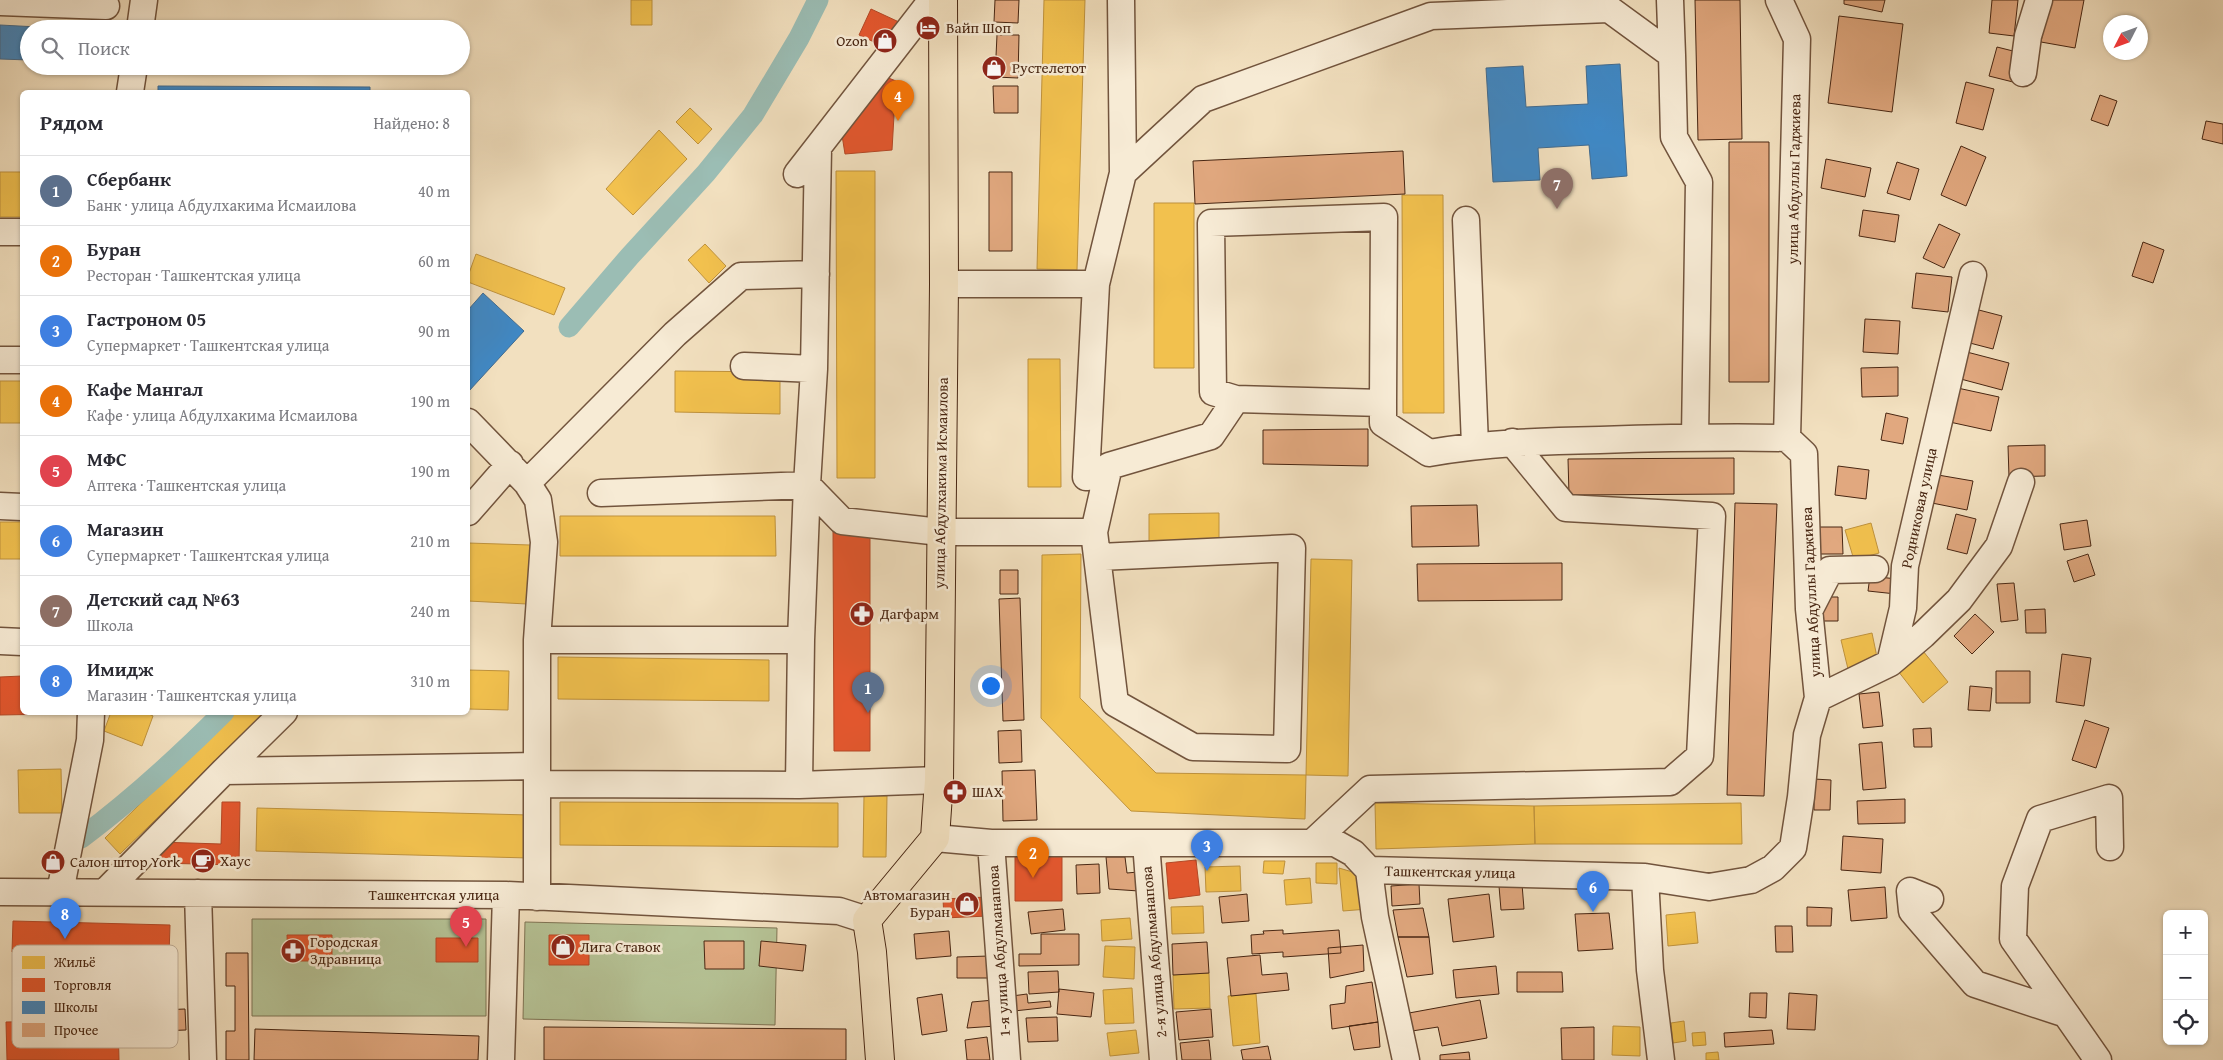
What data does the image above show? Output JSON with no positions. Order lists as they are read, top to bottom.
{
  "streets": {
    "main road": ["улица Абдулхакима Исмаилова"],
    "street": [
      "улица Абдуллы Гаджиева",
      "Родниковая улица",
      "Ташкентская улица",
      "1-я улица Абдулманапова",
      "2-я улица Абдулманапова"
    ]
  },
  "crossings": [
    ["улица Абдуллы Гаджиева", "Ташкентская улица"],
    ["улица Абдулхакима Исмаилова", "Ташкентская улица"],
    ["Ташкентская улица", "1-я улица Абдулманапова"],
    ["Ташкентская улица", "2-я улица Абдулманапова"]
  ],
  "places": {
    "hotel": ["Вайп Шоп"],
    "shop": [
      "Ozon",
      "Рустелетот",
      "Салон штор York",
      "Автомагазин Буран",
      "Лига Ставок"
    ],
    "pharmacy": ["Дагфарм", "ШАХ", "Городская Здравница"],
    "cafe": ["Хаус"]
  },
  "legend": [
    "Жильё",
    "Торговля",
    "Школы",
    "Прочее"
  ],
  "north": "bottom left",
  "page": {
    "search": "Поиск",
    "pins": [
      "4",
      "7",
      "1",
      "3",
      "2",
      "6",
      "8",
      "5"
    ],
    "heading": ["Рядом", "Найдено: 8"],
    "list": [
      {
        "mark": "1",
        "name": "Сбербанк",
        "note": "Банк · улица Абдулхакима Исмаилова",
        "value": "40 m"
      },
      {
        "mark": "2",
        "name": "Буран",
        "note": "Ресторан · Ташкентская улица",
        "value": "60 m"
      },
      {
        "mark": "3",
        "name": "Гастроном 05",
        "note": "Супермаркет · Ташкентская улица",
        "value": "90 m"
      },
      {
        "mark": "4",
        "name": "Кафе Мангал",
        "note": "Кафе · улица Абдулхакима Исмаилова",
        "value": "190 m"
      },
      {
        "mark": "5",
        "name": "МФС",
        "note": "Аптека · Ташкентская улица",
        "value": "190 m"
      },
      {
        "mark": "6",
        "name": "Магазин",
        "note": "Супермаркет · Ташкентская улица",
        "value": "210 m"
      },
      {
        "mark": "7",
        "name": "Детский сад №63",
        "note": "Школа",
        "value": "240 m"
      },
      {
        "mark": "8",
        "name": "Имидж",
        "note": "Магазин · Ташкентская улица",
        "value": "310 m"
      }
    ],
    "map_buttons": ["+", "−"]
  }
}
